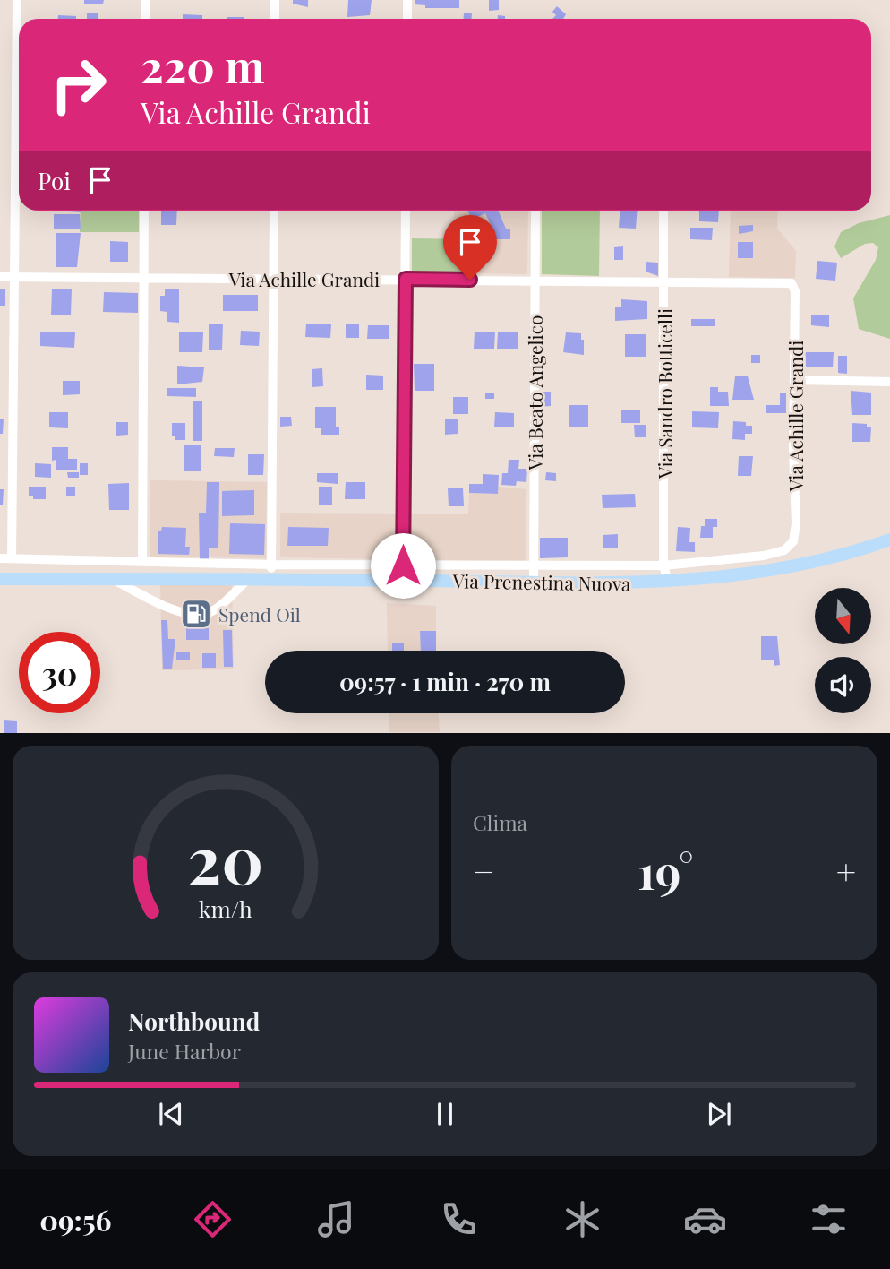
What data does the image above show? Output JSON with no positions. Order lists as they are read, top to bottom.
{
  "streets": {
    "main road": ["Via Prenestina Nuova"],
    "street": ["Via Achille Grandi", "Via Beato Angelico", "Via Sandro Botticelli"]
  },
  "crossings": [
    ["Via Achille Grandi", "Via Beato Angelico"],
    ["Via Achille Grandi", "Via Sandro Botticelli"],
    ["Via Beato Angelico", "Via Prenestina Nuova"],
    ["Via Sandro Botticelli", "Via Prenestina Nuova"]
  ],
  "places": {
    "fuel station": ["Spend Oil"]
  },
  "north": "bottom",
  "page": {
    "turn": ["220 m", "Via Achille Grandi"],
    "then": "Poi",
    "limit": "30",
    "trip": "09:57 · 1 min · 270 m",
    "tile": "Clima",
    "heat": ["−", "19°", "+"],
    "song": ["Northbound", "June Harbor"],
    "tabs": "09:56",
    "gauge": ["20", "km/h"]
  }
}
